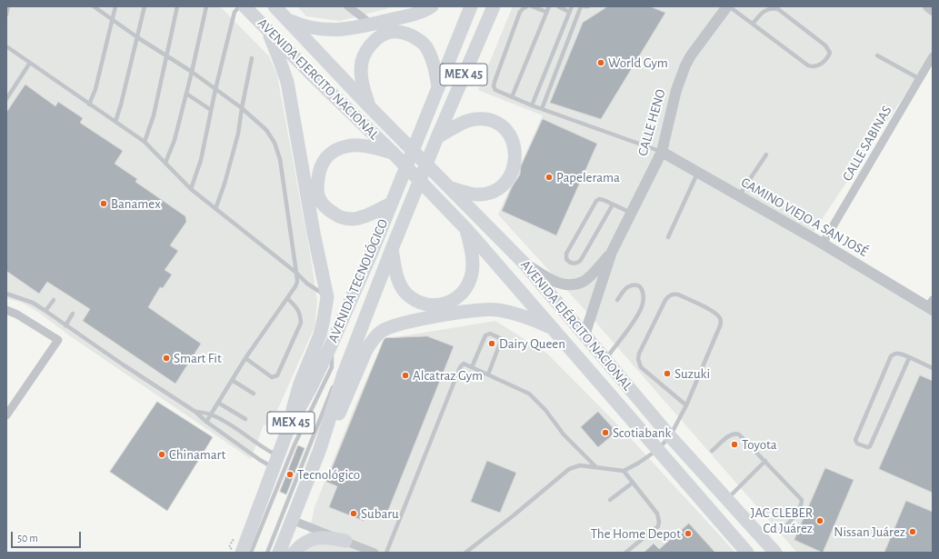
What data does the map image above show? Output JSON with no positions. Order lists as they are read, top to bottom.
{
  "streets": {
    "main road": [
      "MEX 45",
      "AVENIDA EJERCITO NACIONAL",
      "AVENIDA TECNOLÓGICO",
      "AVENIDA EJÉRCITO NACIONAL"
    ],
    "street": ["CALLE HENO", "CALLE SABINAS", "CAMINO VIEJO A SAN JOSÉ"]
  },
  "crossings": [
    ["AVENIDA EJERCITO NACIONAL", "AVENIDA EJÉRCITO NACIONAL"],
    ["CALLE HENO", "CAMINO VIEJO A SAN JOSÉ"],
    ["CALLE HENO", "AVENIDA EJÉRCITO NACIONAL"],
    ["CALLE SABINAS", "CAMINO VIEJO A SAN JOSÉ"]
  ],
  "places": [
    "World Gym",
    "Papelerama",
    "Banamex",
    "Dairy Queen",
    "Smart Fit",
    "Suzuki",
    "Alcatraz Gym",
    "Scotiabank",
    "Toyota",
    "Chinamart",
    "Tecnológico",
    "Subaru",
    "JAC CLEBER Cd Juárez",
    "Nissan Juárez",
    "The Home Depot"
  ],
  "scale_bar": "50 m"
}
